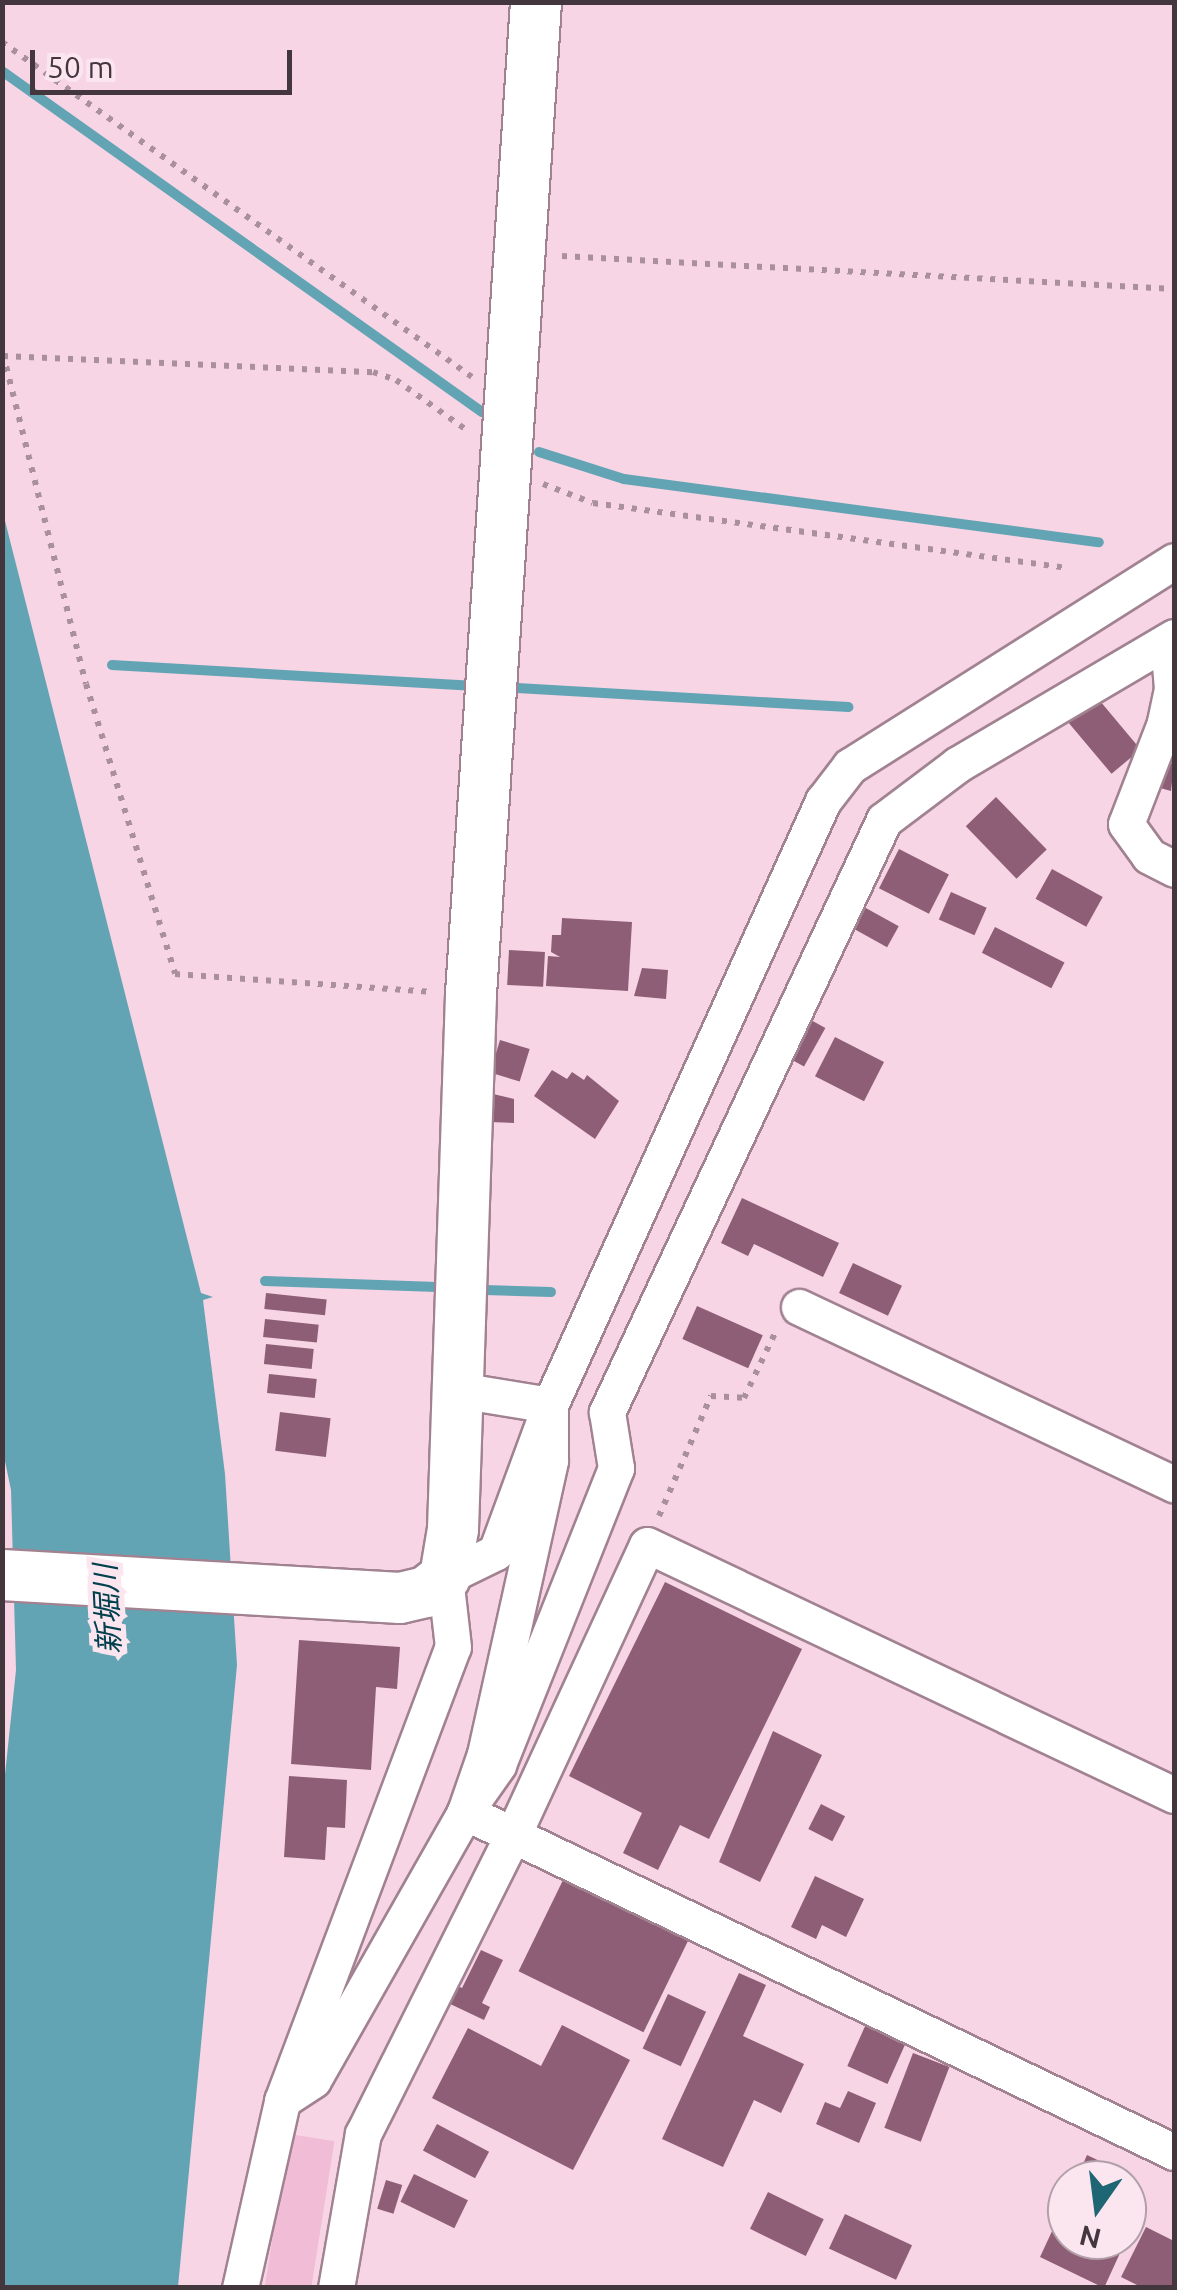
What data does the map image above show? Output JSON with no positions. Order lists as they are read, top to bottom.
{
  "water": ["新堀川"],
  "scale_bar": "50 m",
  "north": "bottom"
}
